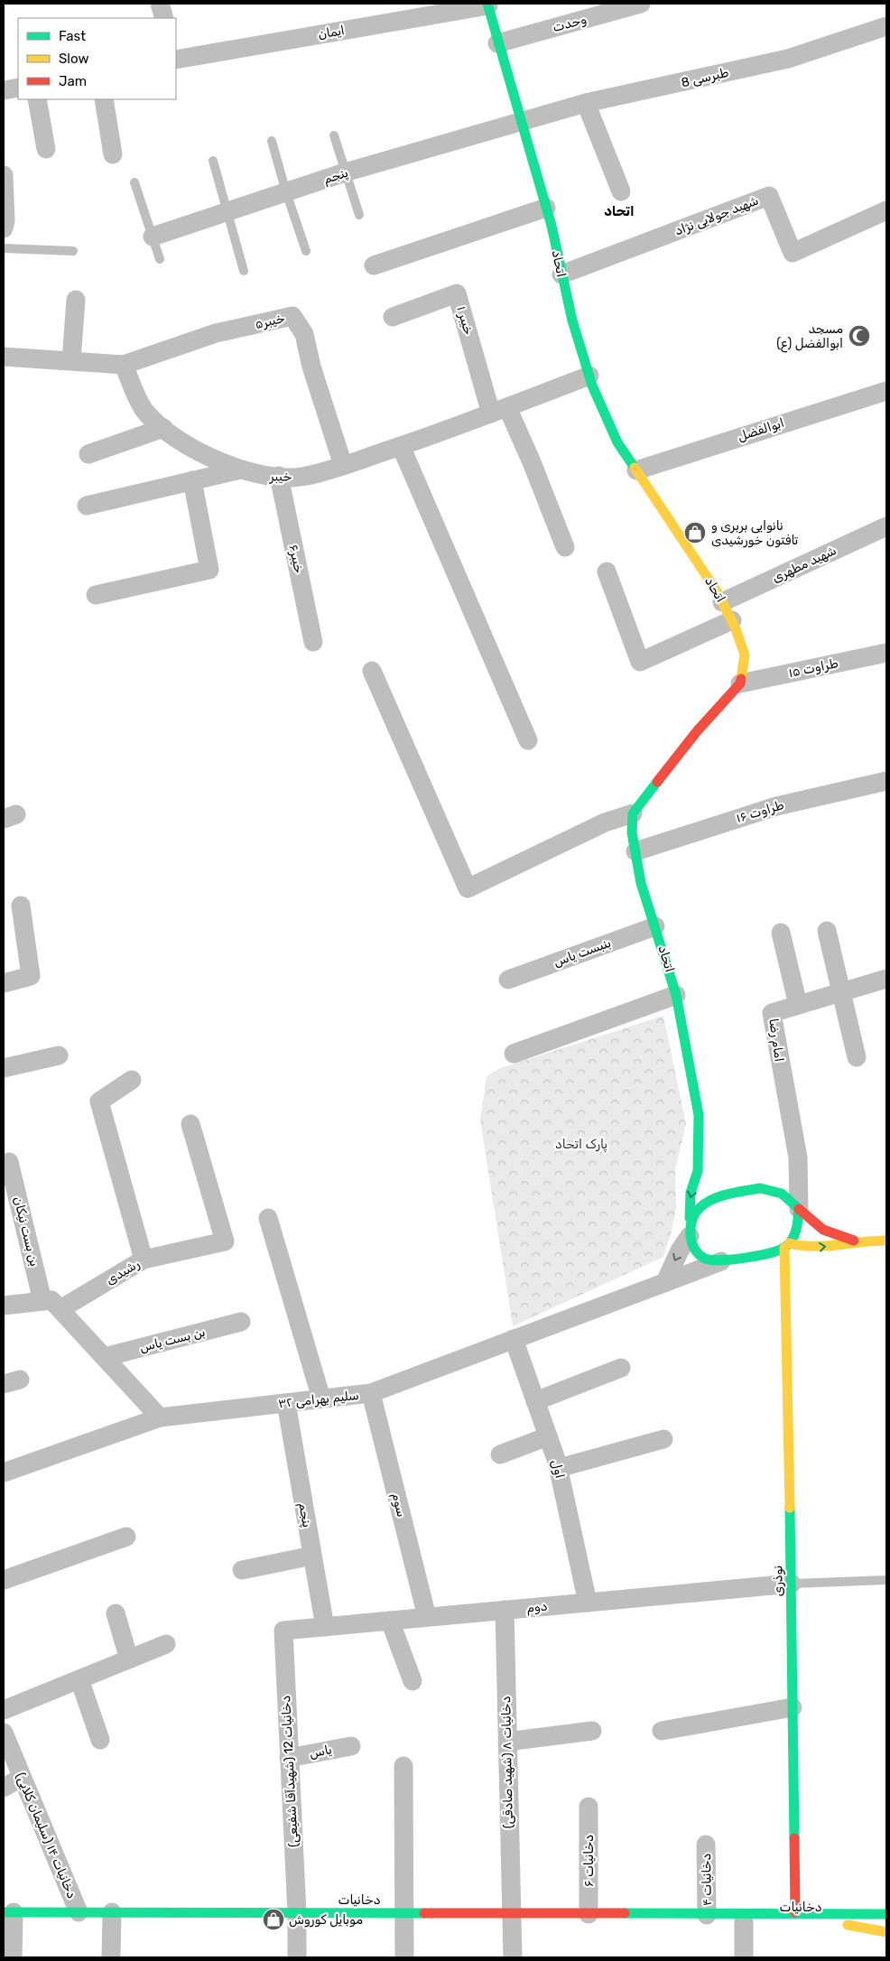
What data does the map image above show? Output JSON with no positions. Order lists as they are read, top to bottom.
{
  "streets": {
    "street": [
      "وحدت",
      "ایمان",
      "طبرسی 8",
      "پنجم",
      "شهید جولایی نژاد",
      "اتحاد",
      "خیبر ۱",
      "خیبر۵",
      "ابوالفضل",
      "خیبر",
      "خیبر۶",
      "شهید مطهری",
      "طراوت ۱۵",
      "طراوت ۱۶",
      "بنبست یاس",
      "امام رضا",
      "بن بست نیکان",
      "رشیدی",
      "بن بست یاس",
      "سلیم بهرامی ۳۲",
      "اول",
      "سوم",
      "نوذری",
      "دوم",
      "یاس",
      "دخانیات ۸ (شهید صادقی)",
      "دخانیات 12 (شهیدآقا شفیعی)",
      "دخانیات ۱۴ (سلیمان کلایی)",
      "دخانیات ۶",
      "دخانیات ۴",
      "دخانیات"
    ]
  },
  "crossings": [
    ["وحدت", "اتحاد"],
    ["ایمان", "اتحاد"],
    ["طبرسی 8", "پنجم"],
    ["طبرسی 8", "اتحاد"],
    ["پنجم", "اتحاد"],
    ["پنجم", "سلیم بهرامی ۳۲"],
    ["پنجم", "دوم"],
    ["شهید جولایی نژاد", "اتحاد"],
    ["اتحاد", "ابوالفضل"],
    ["اتحاد", "خیبر"],
    ["اتحاد", "شهید مطهری"],
    ["اتحاد", "طراوت ۱۵"],
    ["اتحاد", "طراوت ۱۶"],
    ["اتحاد", "بنبست یاس"],
    ["اتحاد", "امام رضا"],
    ["اتحاد", "سلیم بهرامی ۳۲"],
    ["اتحاد", "نوذری"],
    ["خیبر ۱", "خیبر"],
    ["خیبر۵", "خیبر"],
    ["خیبر", "خیبر۶"],
    ["امام رضا", "سلیم بهرامی ۳۲"],
    ["امام رضا", "نوذری"],
    ["سلیم بهرامی ۳۲", "اول"],
    ["سلیم بهرامی ۳۲", "سوم"],
    ["سلیم بهرامی ۳۲", "نوذری"],
    ["اول", "دوم"],
    ["سوم", "دوم"],
    ["نوذری", "دوم"],
    ["نوذری", "دخانیات"],
    ["دوم", "دخانیات ۸ (شهید صادقی)"],
    ["دوم", "دخانیات 12 (شهیدآقا شفیعی)"],
    ["یاس", "دخانیات 12 (شهیدآقا شفیعی)"],
    ["دخانیات ۸ (شهید صادقی)", "دخانیات"],
    ["دخانیات 12 (شهیدآقا شفیعی)", "دخانیات"],
    ["دخانیات ۱۴ (سلیمان کلایی)", "دخانیات"],
    ["دخانیات ۶", "دخانیات"],
    ["دخانیات ۴", "دخانیات"]
  ],
  "districts": ["اتحاد"],
  "parks": ["پارک اتحاد"],
  "places": {
    "mosque": ["مسجد ابوالفضل (ع)"],
    "shop": ["نانوایی بربری و تافتون خورشیدی", "موبایل کوروش"]
  },
  "legend": ["Fast", "Slow", "Jam"]
}
